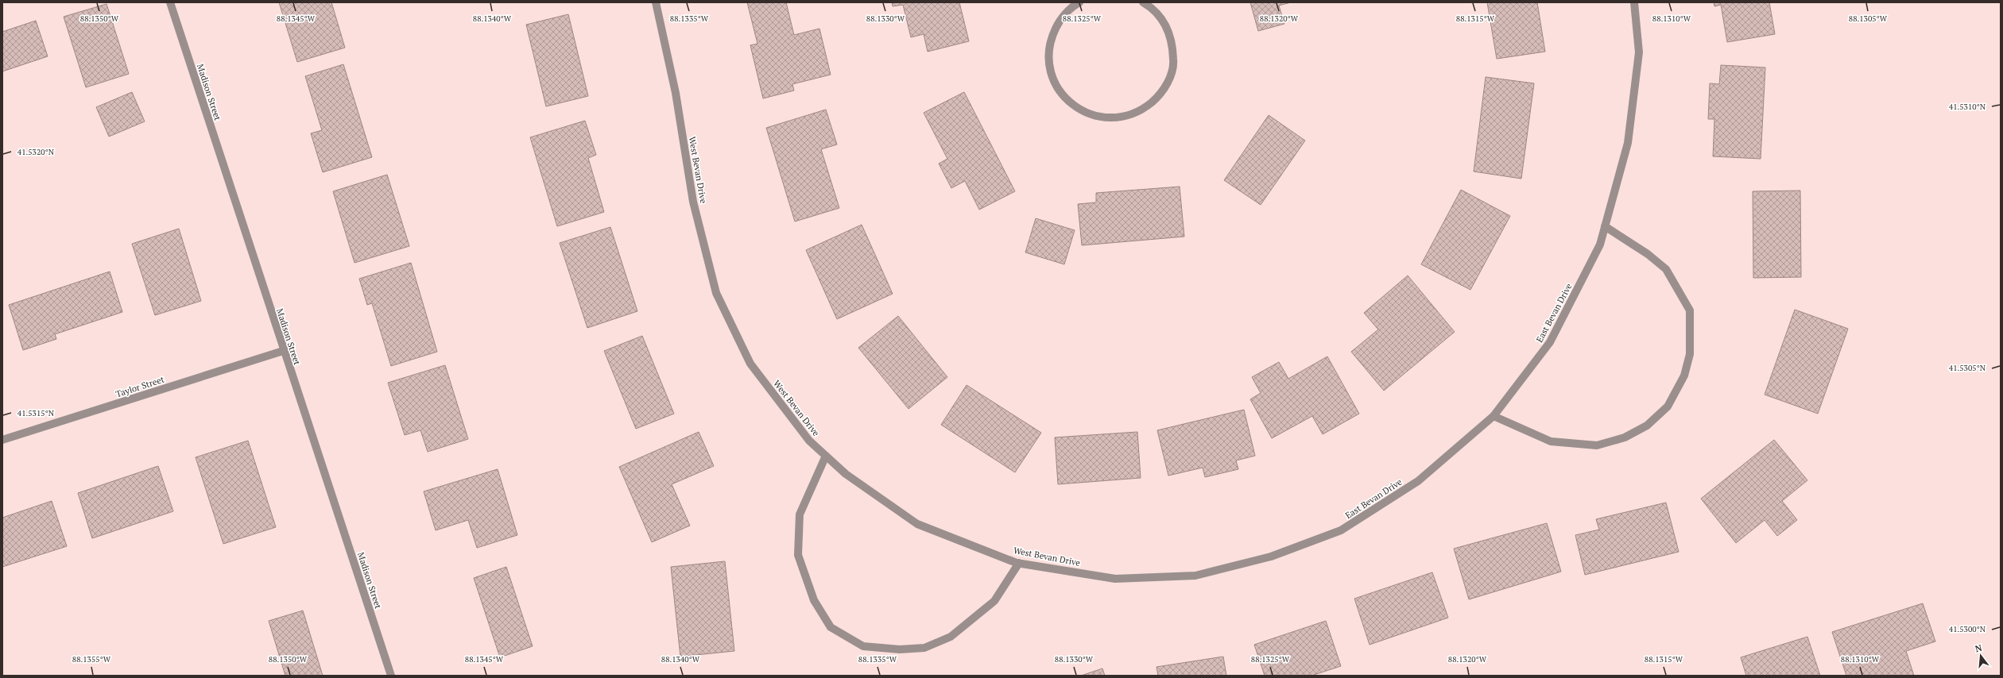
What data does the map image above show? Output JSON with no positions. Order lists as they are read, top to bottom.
{
  "streets": {
    "street": [
      "Madison Street",
      "West Bevan Drive",
      "East Bevan Drive",
      "Taylor Street"
    ]
  },
  "crossings": [
    ["Madison Street", "Taylor Street"],
    ["West Bevan Drive", "East Bevan Drive"]
  ],
  "north": "top",
  "coordinates": [
    "88.1350°W",
    "88.1345°W",
    "88.1340°W",
    "88.1335°W",
    "88.1330°W",
    "88.1325°W",
    "88.1320°W",
    "88.1315°W",
    "88.1310°W",
    "88.1305°W",
    "41.5310°N",
    "41.5320°N",
    "41.5305°N",
    "41.5315°N",
    "41.5300°N",
    "88.1355°W"
  ]
}
